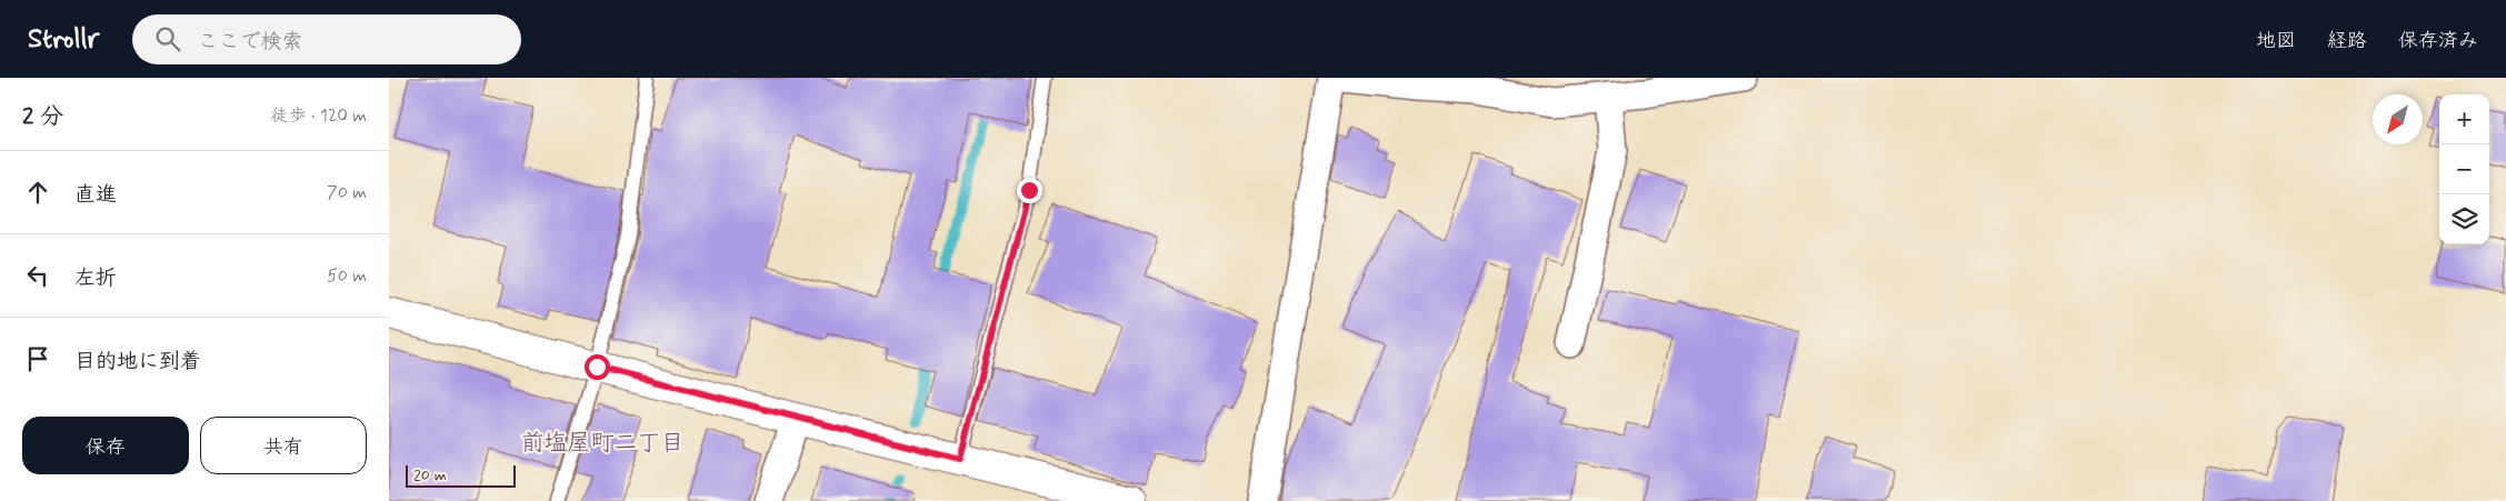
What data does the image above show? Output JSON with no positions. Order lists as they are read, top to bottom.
{
  "districts": ["前塩屋町二丁目"],
  "scale_bar": "20 m",
  "north": "bottom left",
  "page": {
    "header": "Strollr",
    "search": "ここで検索",
    "nav": ["地図", "経路", "保存済み"],
    "heading": ["2 分", "徒歩 · 120 m"],
    "map_buttons": ["+", "−"],
    "list": [
      ["直進", "70 m"],
      ["左折", "50 m"],
      "目的地に到着"
    ],
    "buttons": ["保存", "共有"],
    "scale": "20 m"
  }
}
